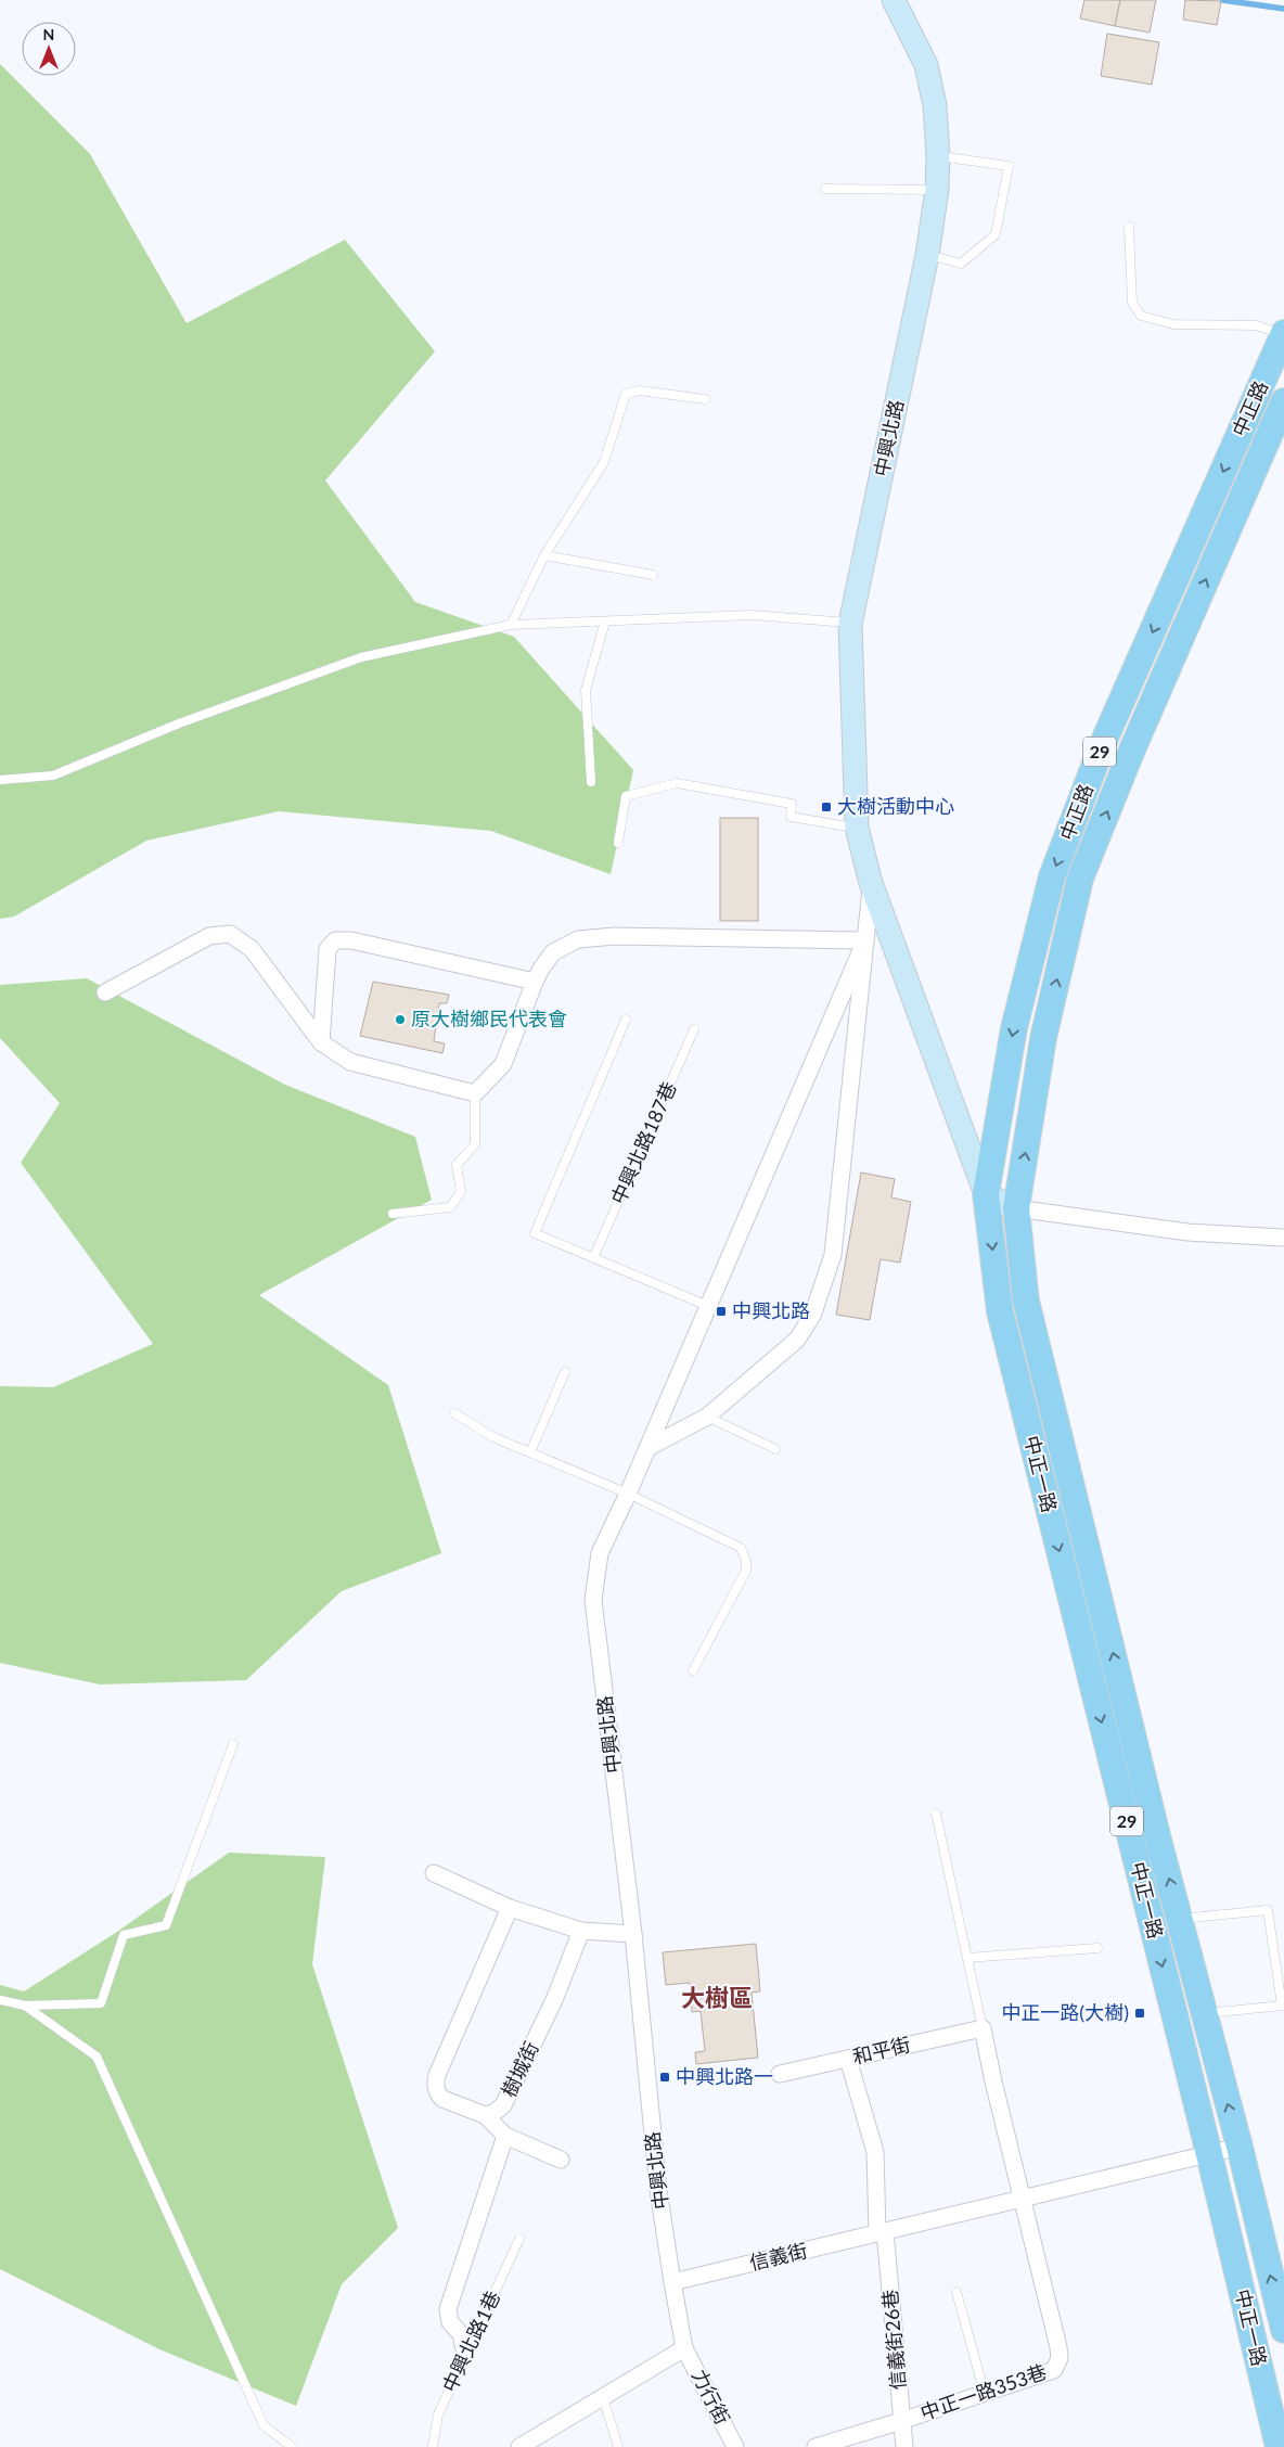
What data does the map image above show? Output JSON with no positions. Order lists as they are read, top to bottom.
{
  "streets": {
    "main road": ["中正路", "29", "中正一路"],
    "street": [
      "中興北路",
      "和平街",
      "樹城街",
      "信義街",
      "信義街26巷",
      "中正一路353巷",
      "力行街"
    ],
    "lane": ["中興北路187巷", "中興北路1巷"]
  },
  "crossings": [
    ["中正路", "中興北路"],
    ["中正路", "中正一路"],
    ["中興北路", "中正一路"],
    ["中興北路", "信義街"],
    ["中興北路", "力行街"],
    ["和平街", "信義街26巷"],
    ["和平街", "中正一路353巷"],
    ["信義街", "信義街26巷"],
    ["信義街26巷", "中正一路353巷"]
  ],
  "districts": ["大樹區"],
  "places": {
    "transit": [
      "大樹活動中心",
      "中興北路",
      "中正一路(大樹)",
      "中興北路一"
    ],
    "other": ["原大樹鄉民代表會"]
  },
  "north": "top"
}
